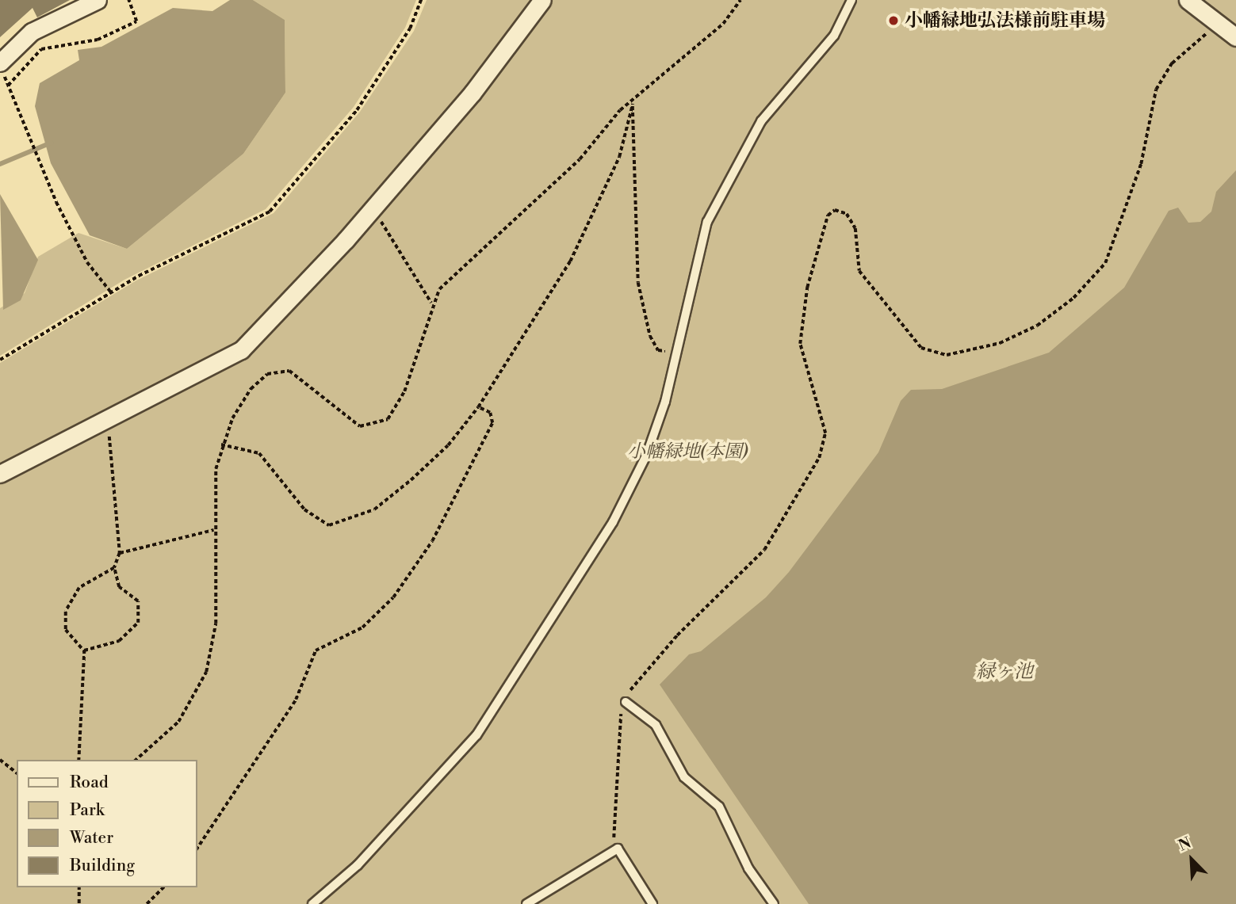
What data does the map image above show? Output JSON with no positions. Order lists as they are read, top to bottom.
{
  "water": ["緑ヶ池"],
  "parks": ["小幡緑地(本園)"],
  "places": ["小幡緑地弘法様前駐車場"],
  "legend": [
    "Road",
    "Park",
    "Water",
    "Building"
  ],
  "north": "top left"
}
